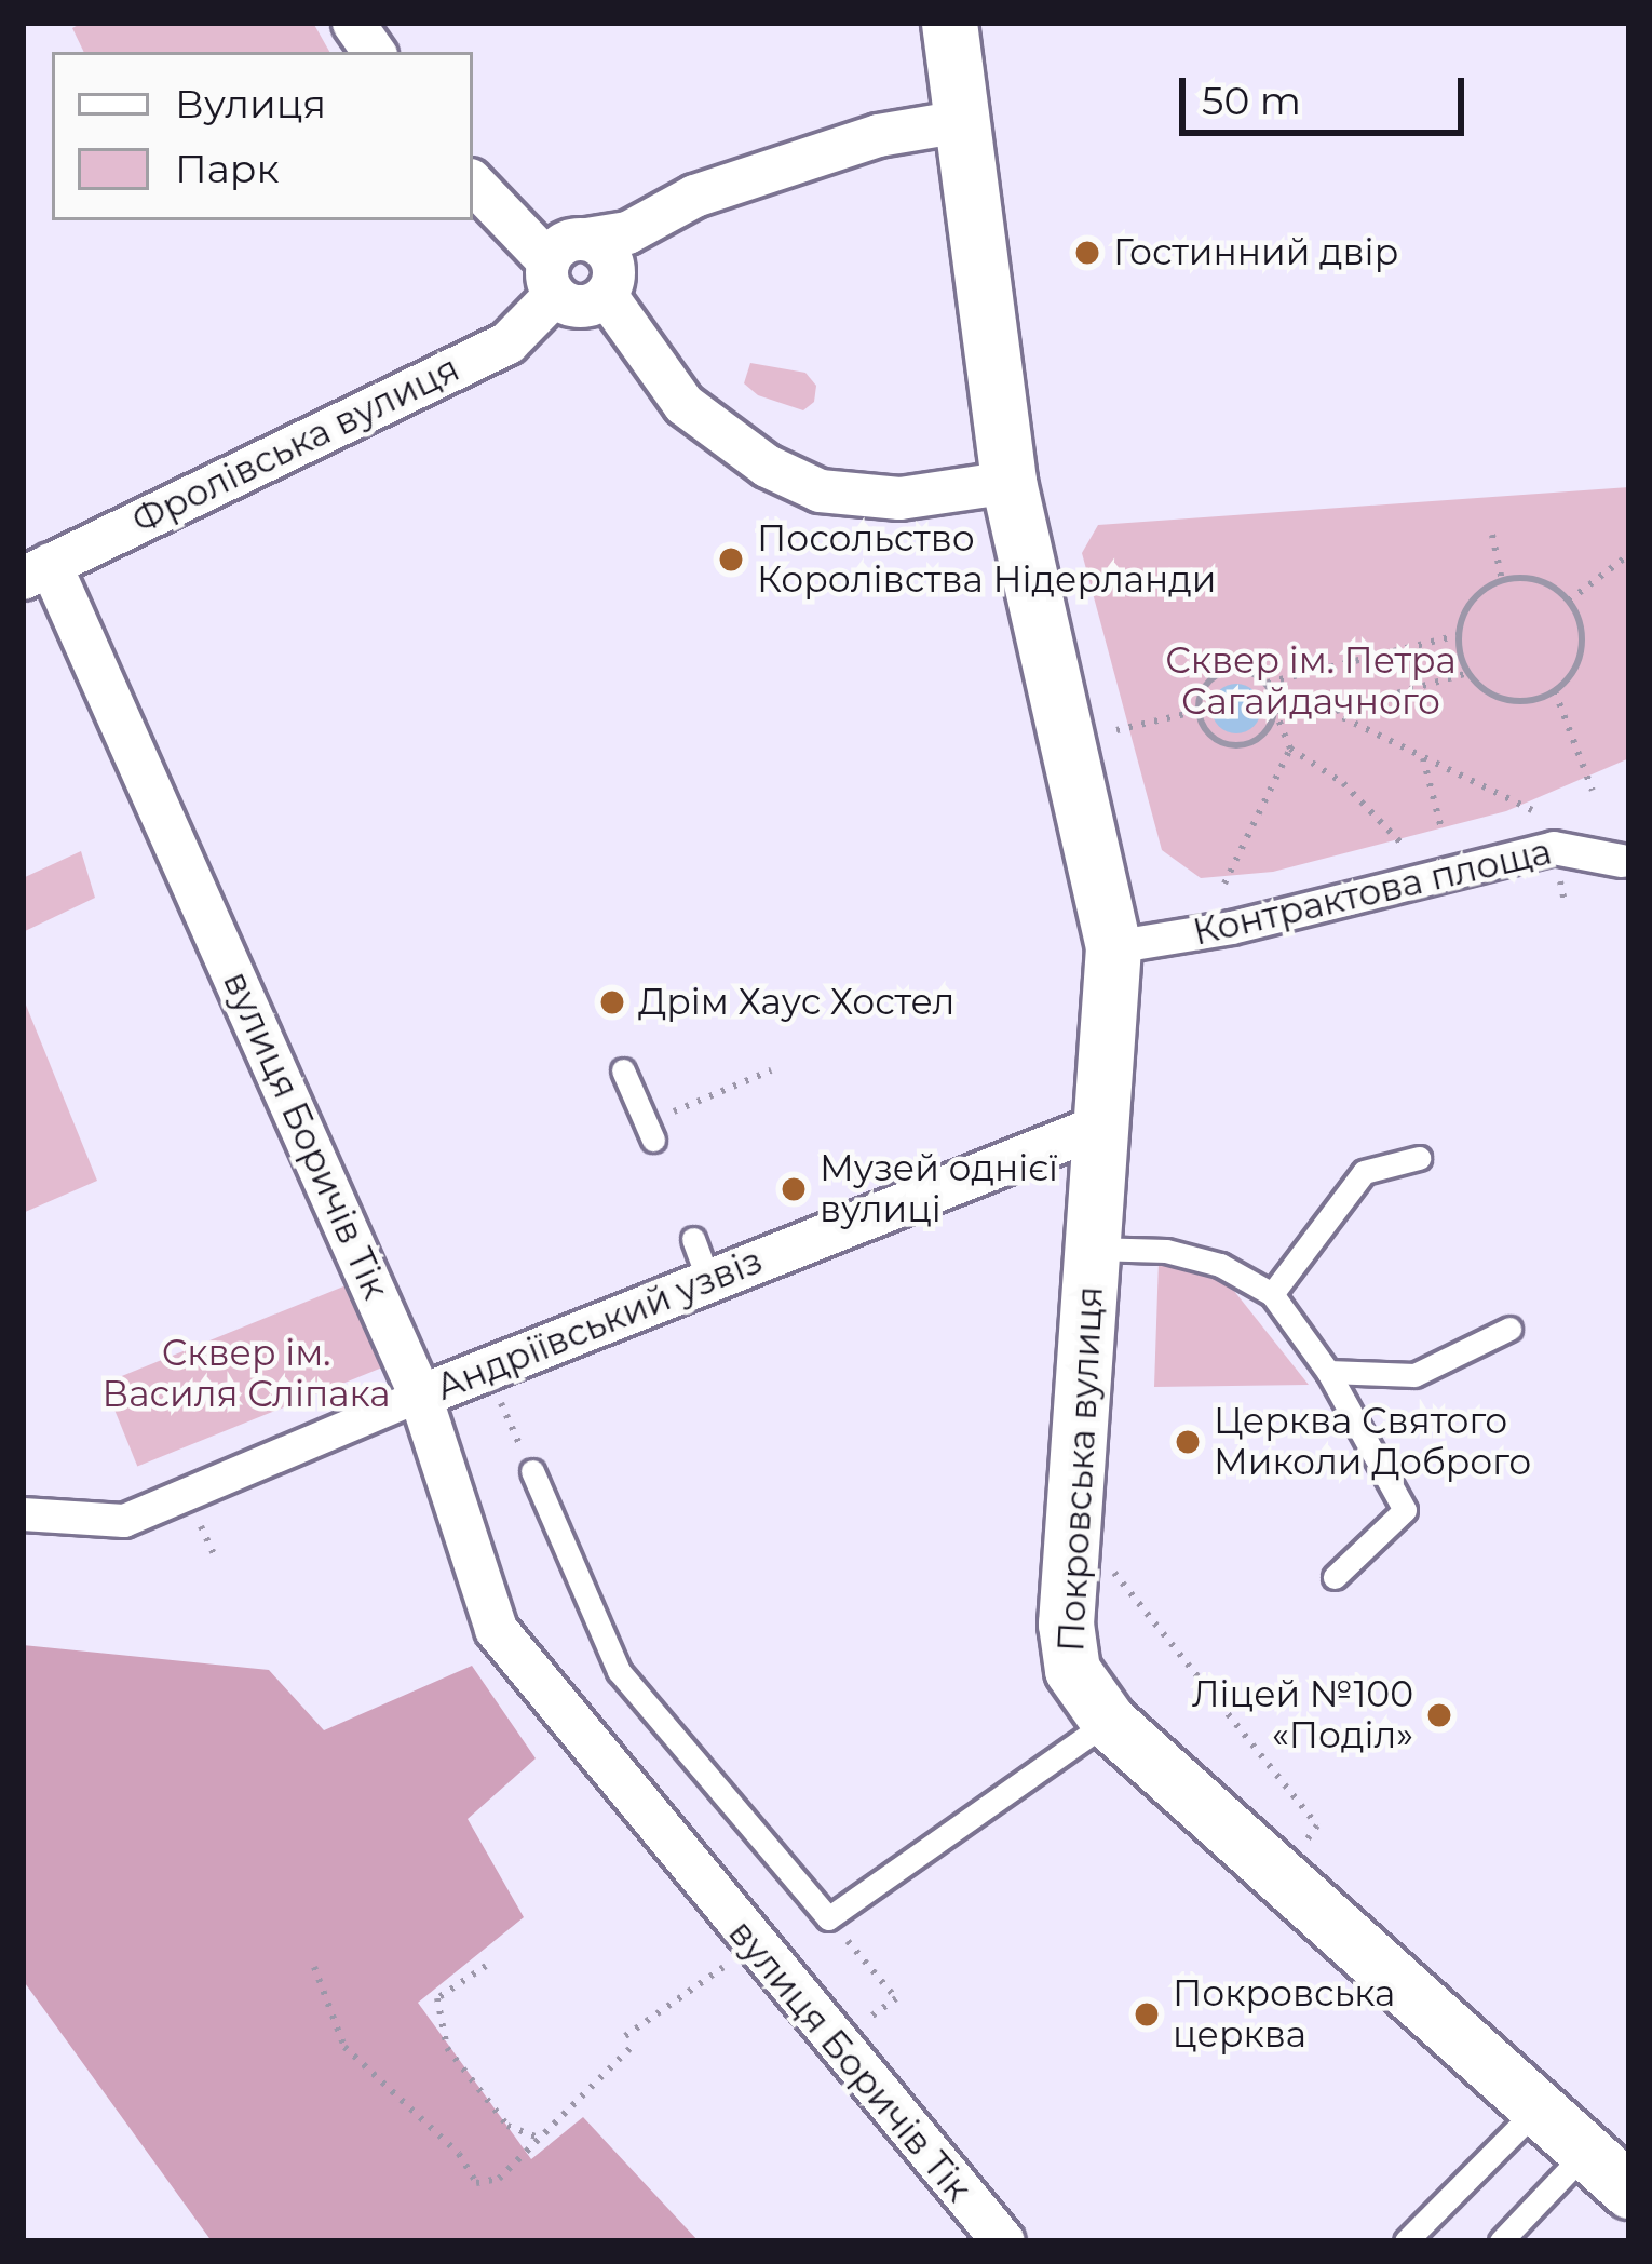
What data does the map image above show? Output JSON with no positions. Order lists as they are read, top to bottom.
{
  "streets": {
    "street": [
      "Фролівська вулиця",
      "Контрактова площа",
      "вулиця Боричів Тік",
      "Андріївський узвіз",
      "Покровська вулиця"
    ]
  },
  "crossings": [
    ["Фролівська вулиця", "вулиця Боричів Тік"],
    ["вулиця Боричів Тік", "Андріївський узвіз"],
    ["Андріївський узвіз", "Покровська вулиця"]
  ],
  "parks": ["Сквер ім. Петра Сагайдачного", "Сквер ім. Василя Сліпака"],
  "places": [
    "Гостинний двір",
    "Посольство Королівства Нідерланди",
    "Дрім Хаус Хостел",
    "Музей однієї вулиці",
    "Церква Святого Миколи Доброго",
    "Ліцей №100 «Поділ»",
    "Покровська церква"
  ],
  "legend": ["Вулиця", "Парк"],
  "scale_bar": "50 m"
}
